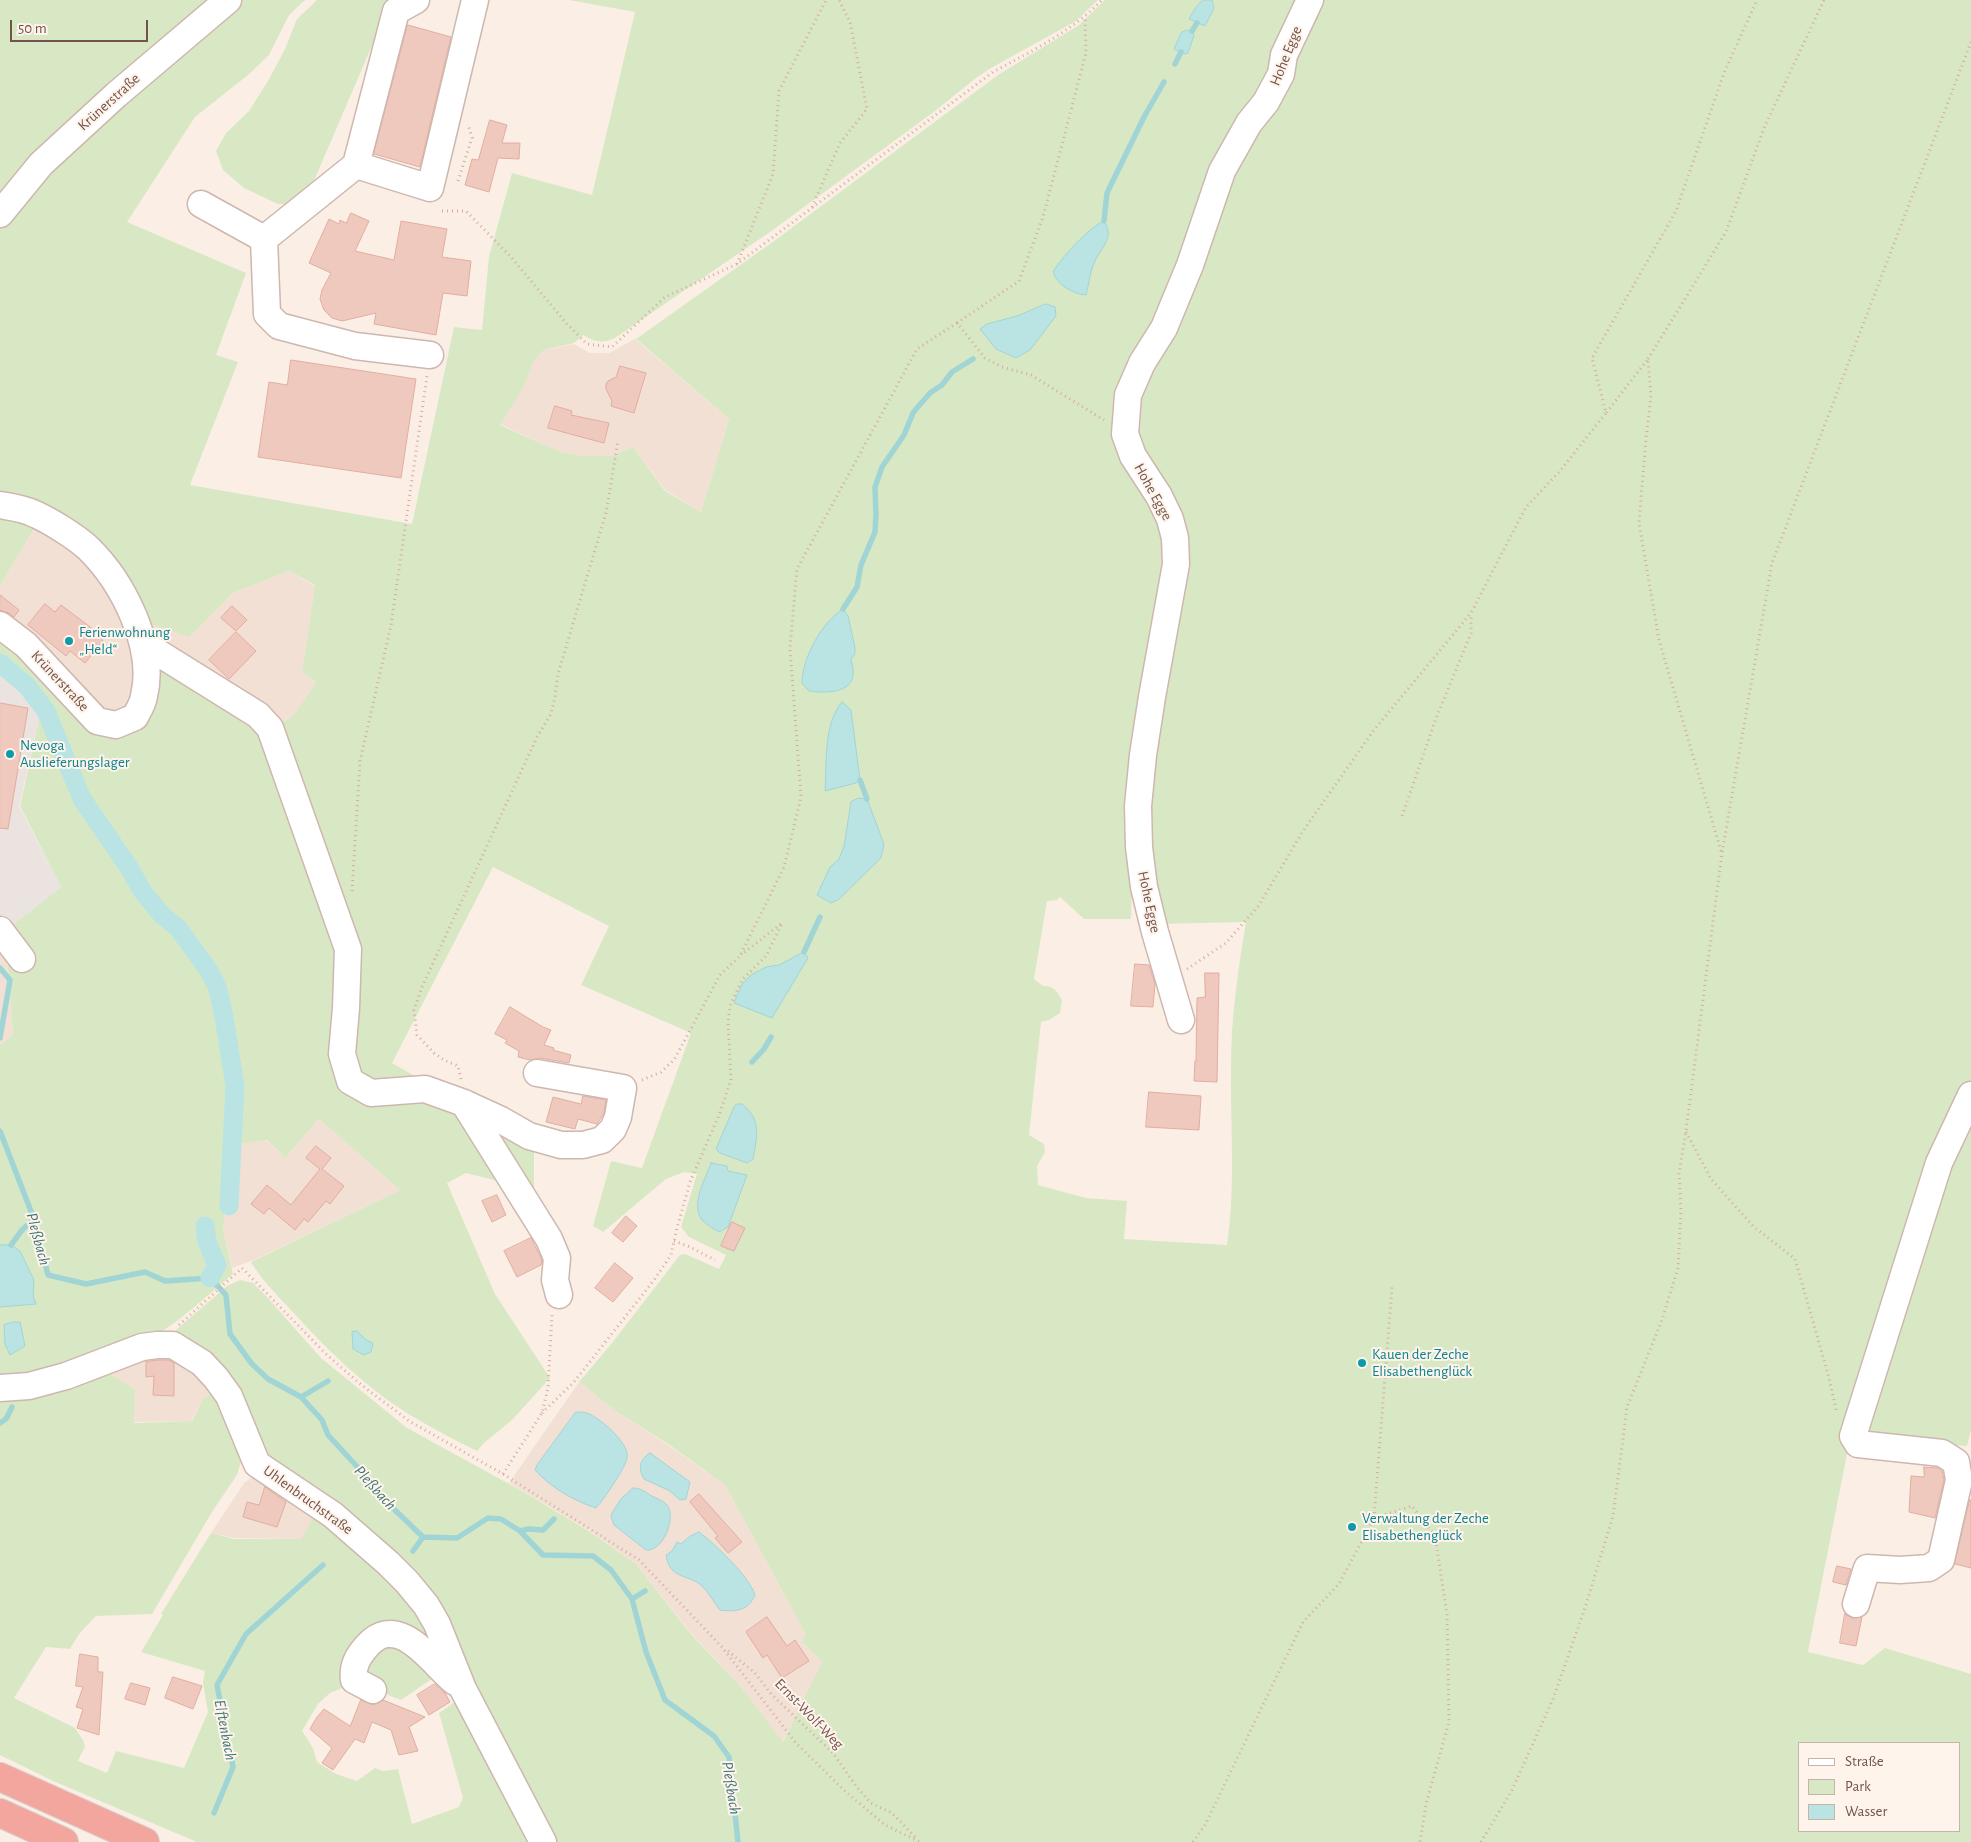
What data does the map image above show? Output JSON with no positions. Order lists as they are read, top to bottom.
{
  "streets": {
    "street": ["Hohe Egge", "Krünerstraße", "Uhlenbruchstraße"],
    "path": ["Ernst-Wolf-Weg"]
  },
  "water": ["Pleßbach", "Elftenbach"],
  "places": [
    "Ferienwohnung „Held“",
    "Nevoga Auslieferungslager",
    "Kauen der Zeche Elisabethenglück",
    "Verwaltung der Zeche Elisabethenglück"
  ],
  "legend": ["Straße", "Park", "Wasser"],
  "scale_bar": "50 m"
}
